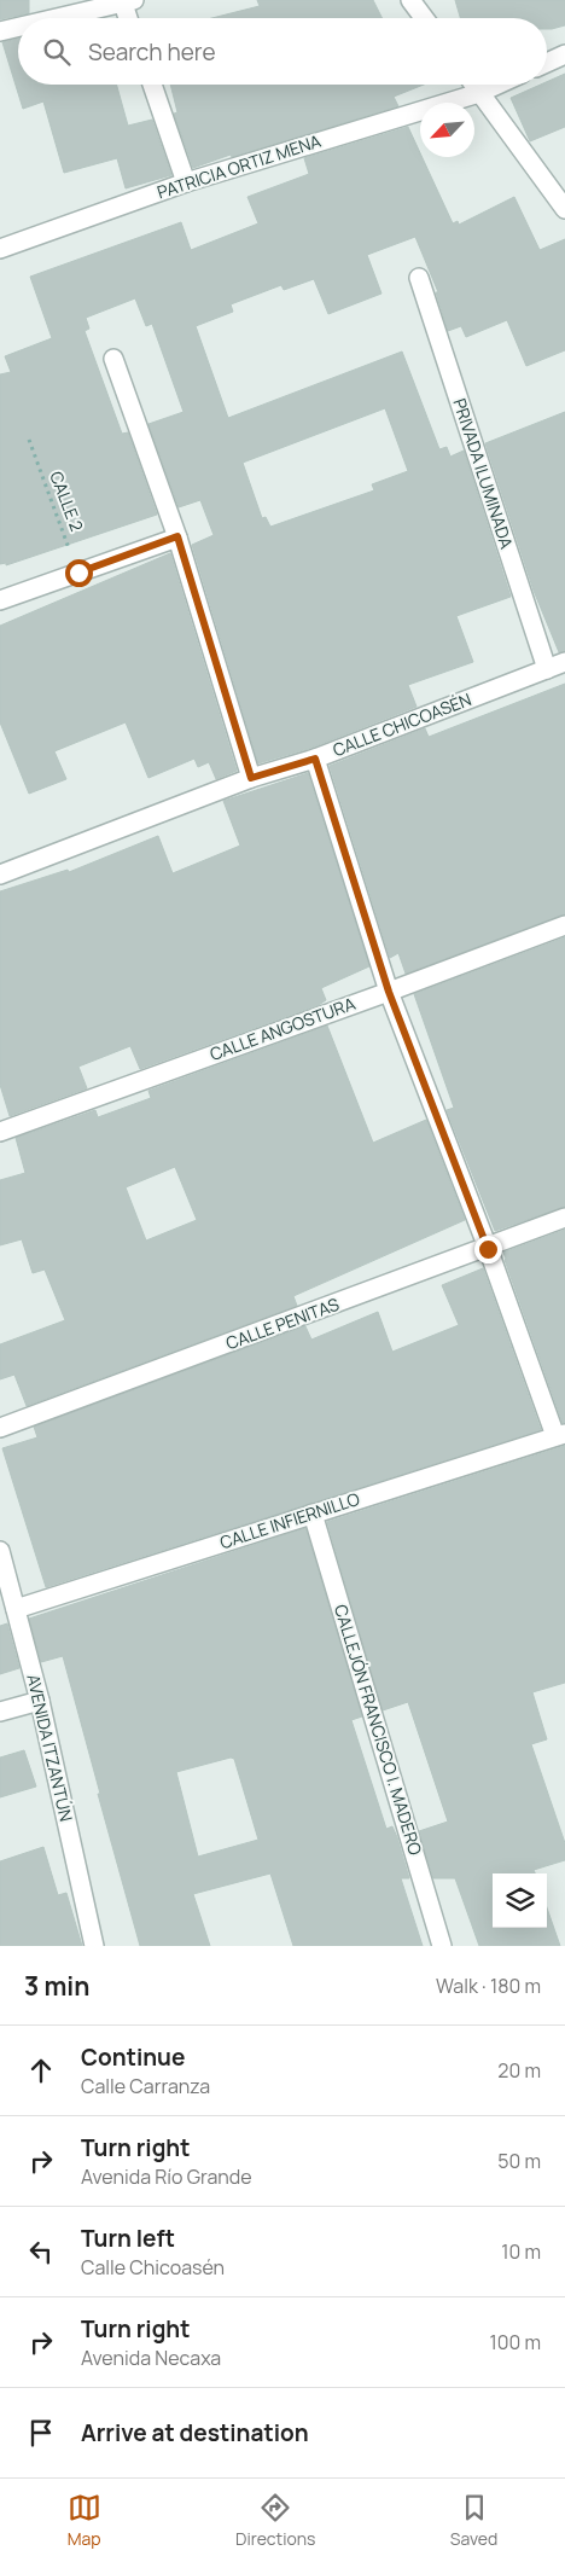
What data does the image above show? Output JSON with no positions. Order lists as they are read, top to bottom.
{
  "streets": {
    "street": [
      "PATRICIA ORTIZ MENA",
      "PRIVADA ILUMINADA",
      "CALLE CHICOASÉN",
      "CALLE ANGOSTURA",
      "CALLE PENITAS",
      "CALLE INFIERNILLO",
      "CALLEJÓN FRANCISCO I. MADERO",
      "AVENIDA ITZANTÚN"
    ],
    "path": ["CALLE 2"]
  },
  "crossings": [
    ["PRIVADA ILUMINADA", "CALLE CHICOASÉN"],
    ["CALLE INFIERNILLO", "CALLEJÓN FRANCISCO I. MADERO"],
    ["CALLE INFIERNILLO", "AVENIDA ITZANTÚN"]
  ],
  "north": "bottom left",
  "page": {
    "search": "Search here",
    "heading": ["3 min", "Walk · 180 m"],
    "list": [
      ["Continue", "Calle Carranza", "20 m"],
      ["Turn right", "Avenida Río Grande", "50 m"],
      ["Turn left", "Calle Chicoasén", "10 m"],
      ["Turn right", "Avenida Necaxa", "100 m"],
      "Arrive at destination"
    ],
    "nav": ["Map", "Directions", "Saved"]
  }
}
